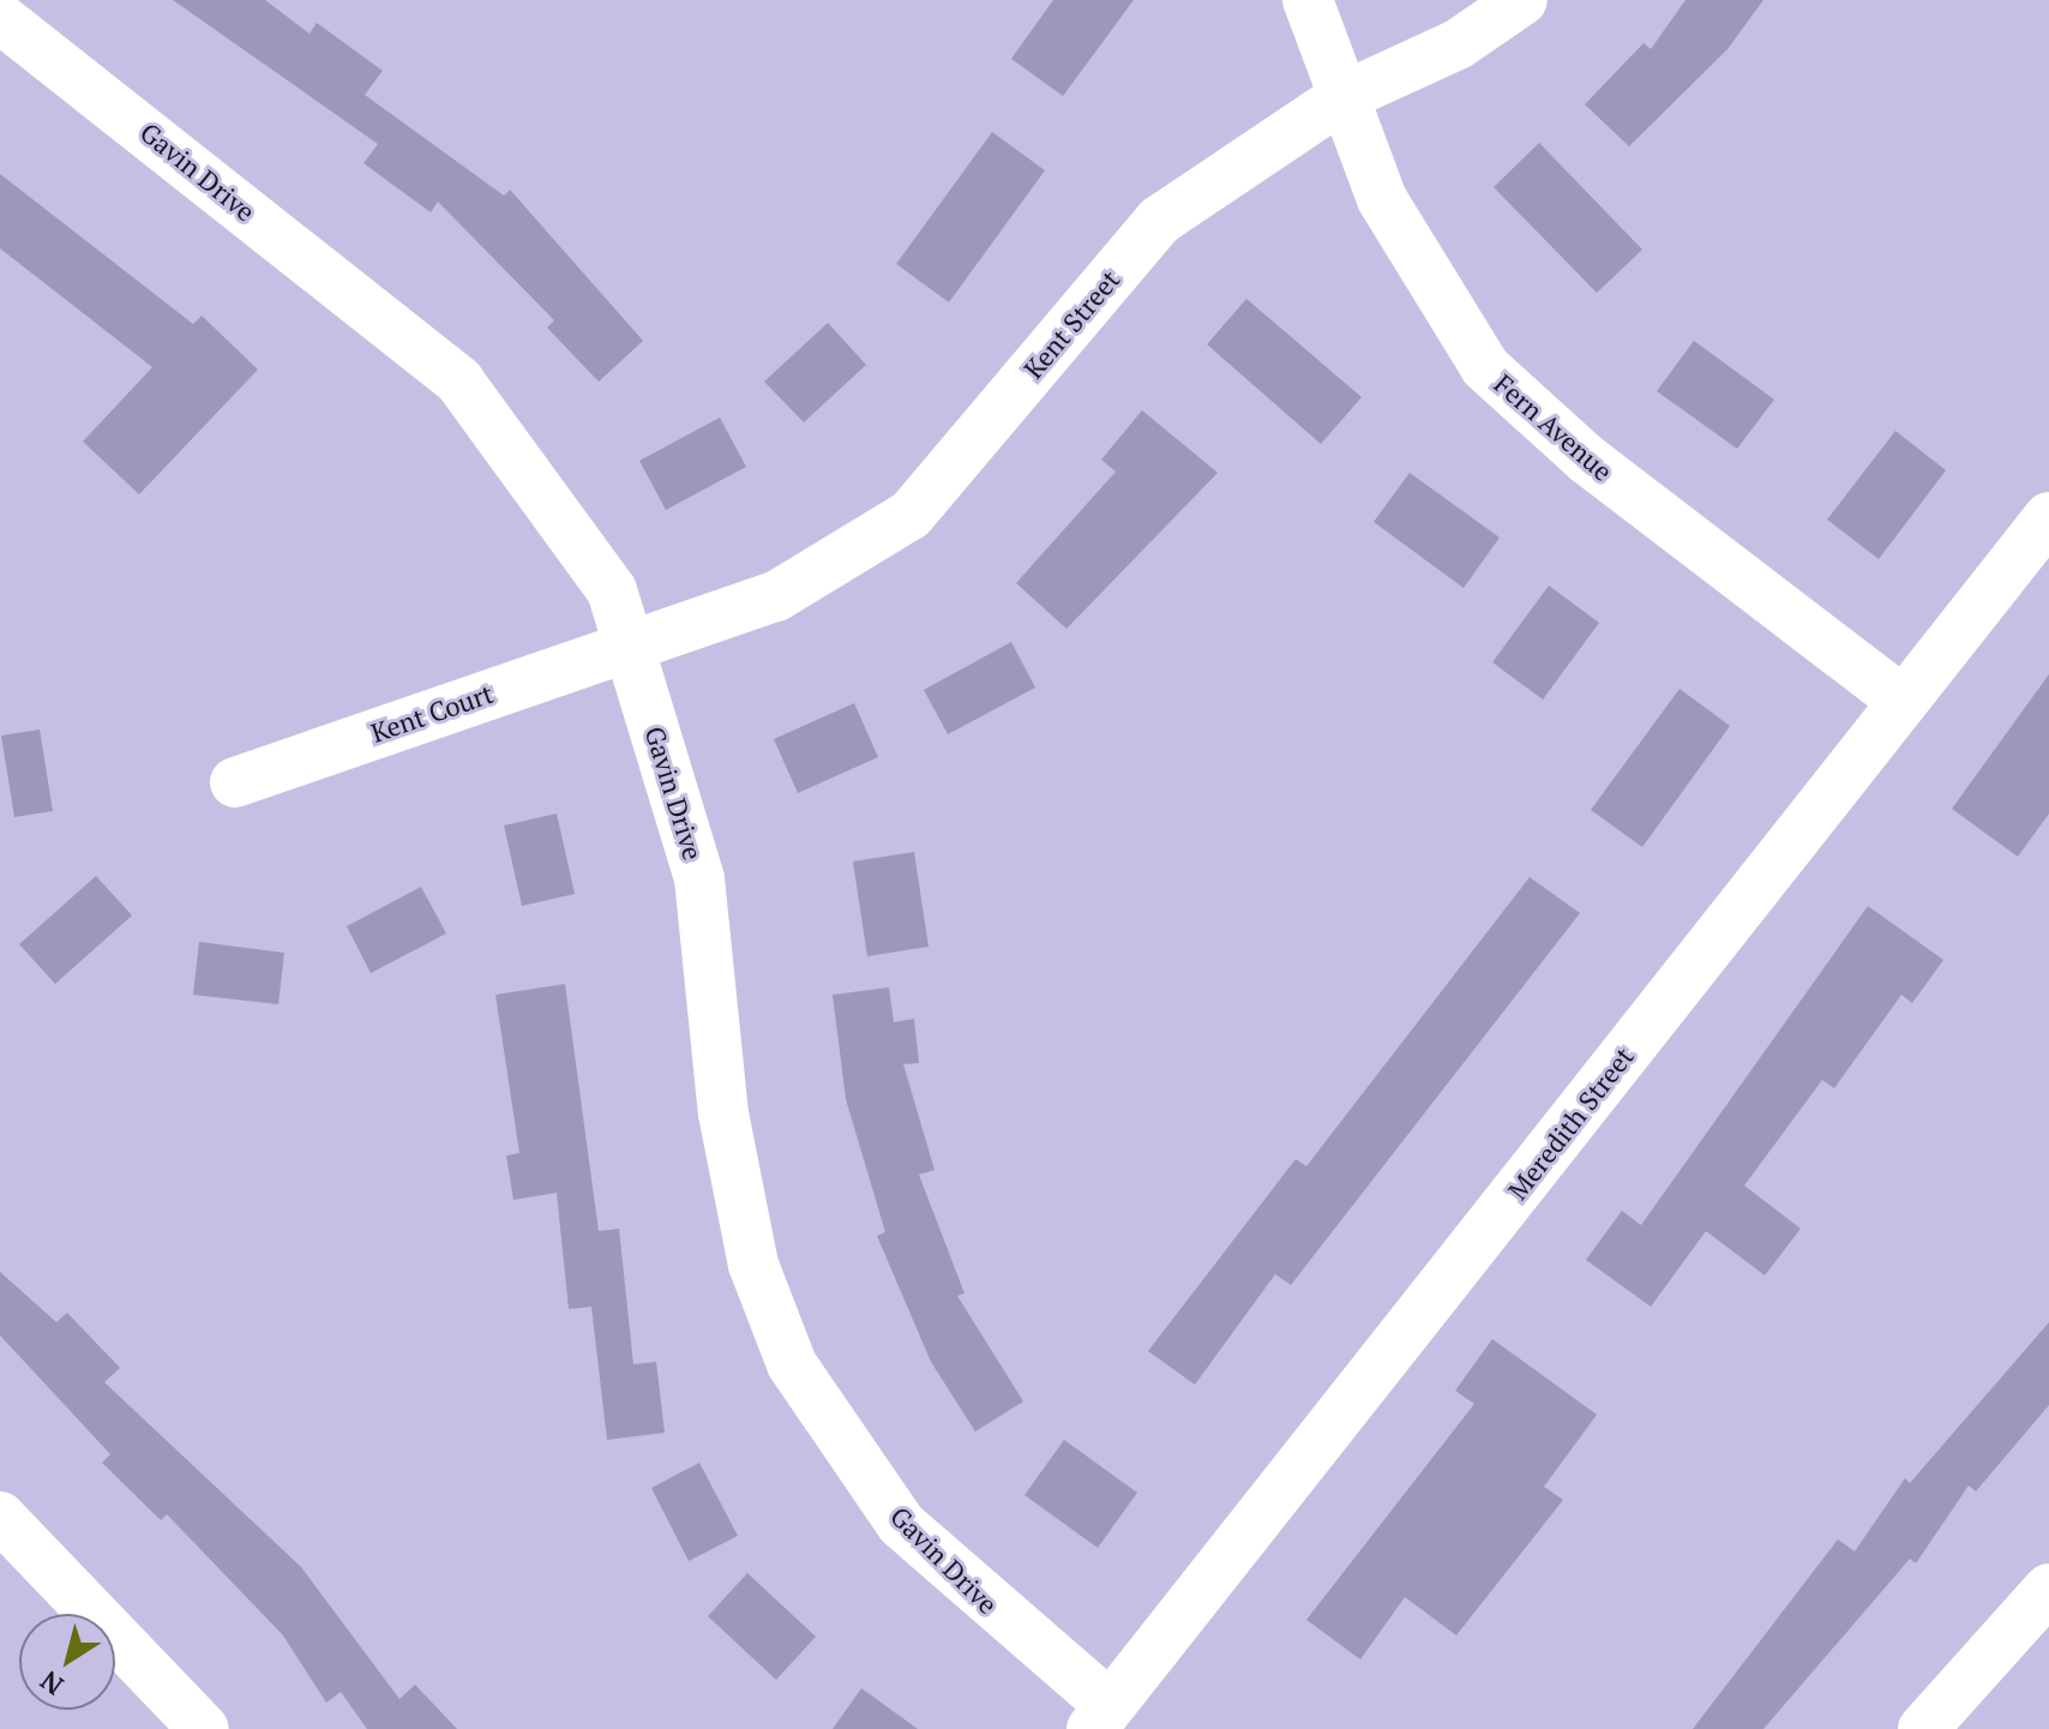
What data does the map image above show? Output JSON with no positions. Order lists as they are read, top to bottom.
{
  "streets": {
    "street": [
      "Gavin Drive",
      "Kent Street",
      "Fern Avenue",
      "Kent Court",
      "Meredith Street"
    ]
  },
  "crossings": [
    ["Gavin Drive", "Kent Street"],
    ["Gavin Drive", "Kent Court"],
    ["Gavin Drive", "Meredith Street"],
    ["Kent Street", "Fern Avenue"],
    ["Kent Street", "Kent Court"],
    ["Fern Avenue", "Meredith Street"]
  ],
  "north": "bottom left"
}
